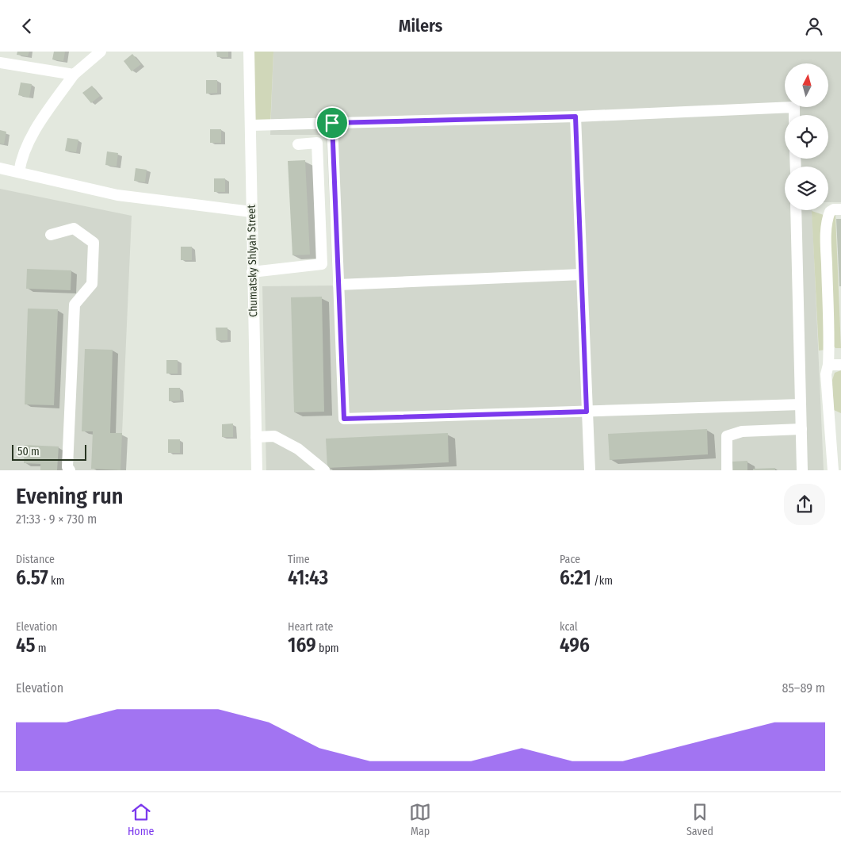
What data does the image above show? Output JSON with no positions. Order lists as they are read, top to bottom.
{
  "streets": {
    "street": ["Chumatsky Shlyah Street"]
  },
  "scale_bar": "50 m",
  "north": "top",
  "page": {
    "header": "Milers",
    "scale": "50 m",
    "heading": ["Evening run", "21:33 · 9 × 730 m"],
    "stats": [
      ["Distance", "6.57 km"],
      ["Time", "41:43"],
      ["Pace", "6:21 /km"],
      ["Elevation", "45 m"],
      ["Heart rate", "169 bpm"],
      ["kcal", "496"]
    ],
    "chart": ["Elevation", "85–89 m"],
    "tabs": ["Home", "Map", "Saved"]
  }
}
